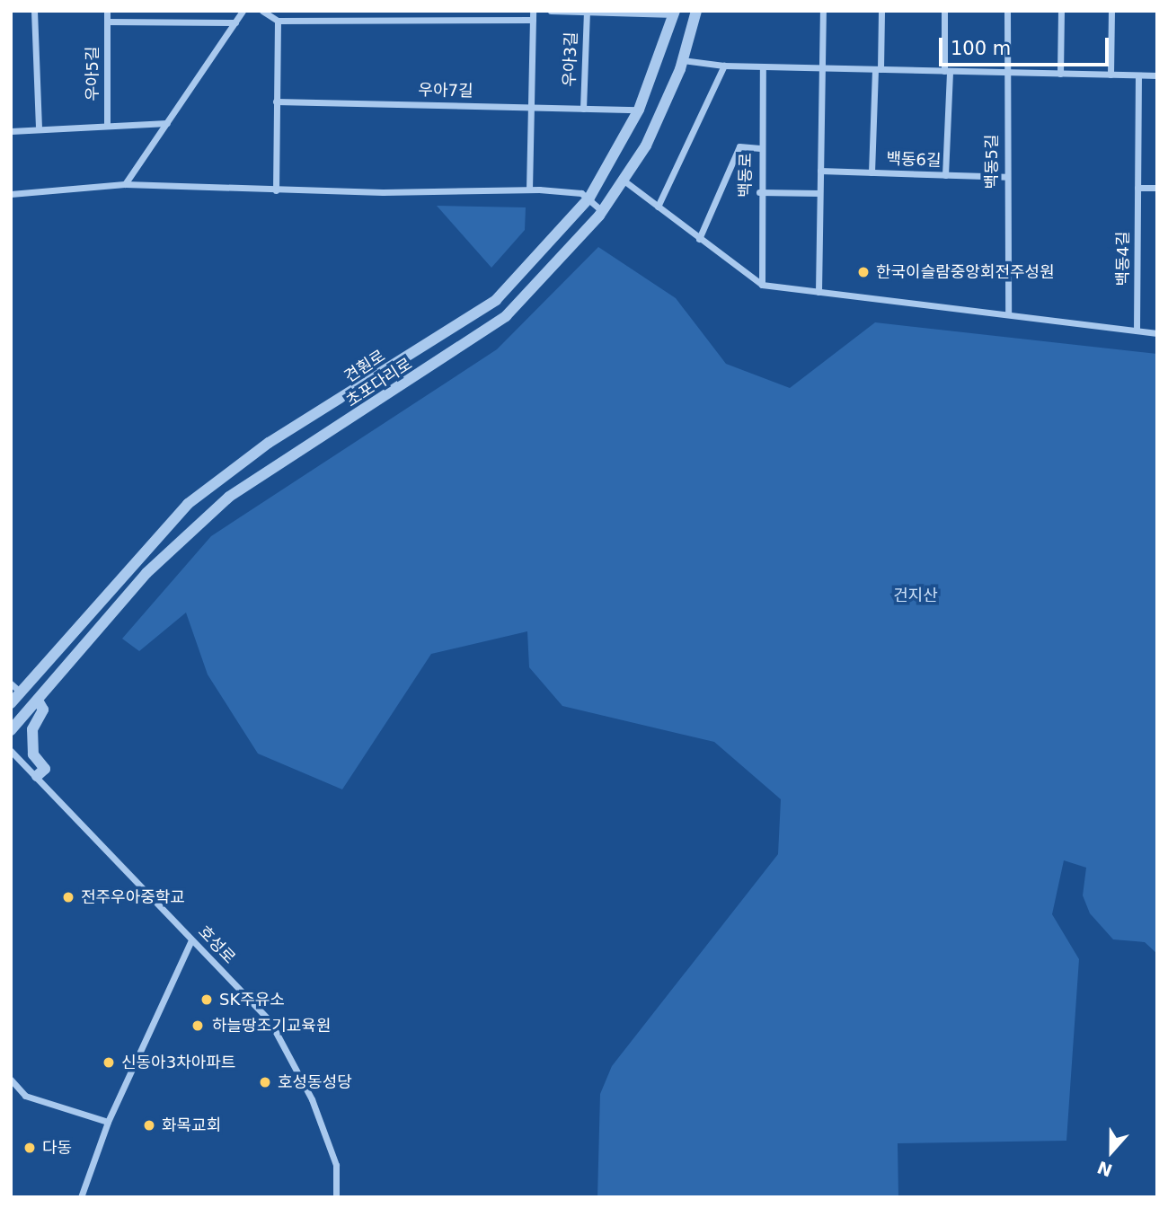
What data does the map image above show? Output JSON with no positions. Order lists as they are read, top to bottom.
{
  "streets": {
    "street": [
      "우아3길",
      "우아5길",
      "우아7길",
      "백동6길",
      "백동5길",
      "백동로",
      "백동4길",
      "견훤로",
      "초포다리로",
      "호성로"
    ]
  },
  "crossings": [
    ["우아3길", "우아7길"],
    ["우아7길", "견훤로"],
    ["백동6길", "백동5길"]
  ],
  "parks": ["건지산"],
  "places": [
    "한국이슬람중앙회전주성원",
    "전주우아중학교",
    "SK주유소",
    "하늘땅조기교육원",
    "신동아3차아파트",
    "호성동성당",
    "화목교회",
    "다동"
  ],
  "scale_bar": "100 m",
  "north": "bottom"
}
